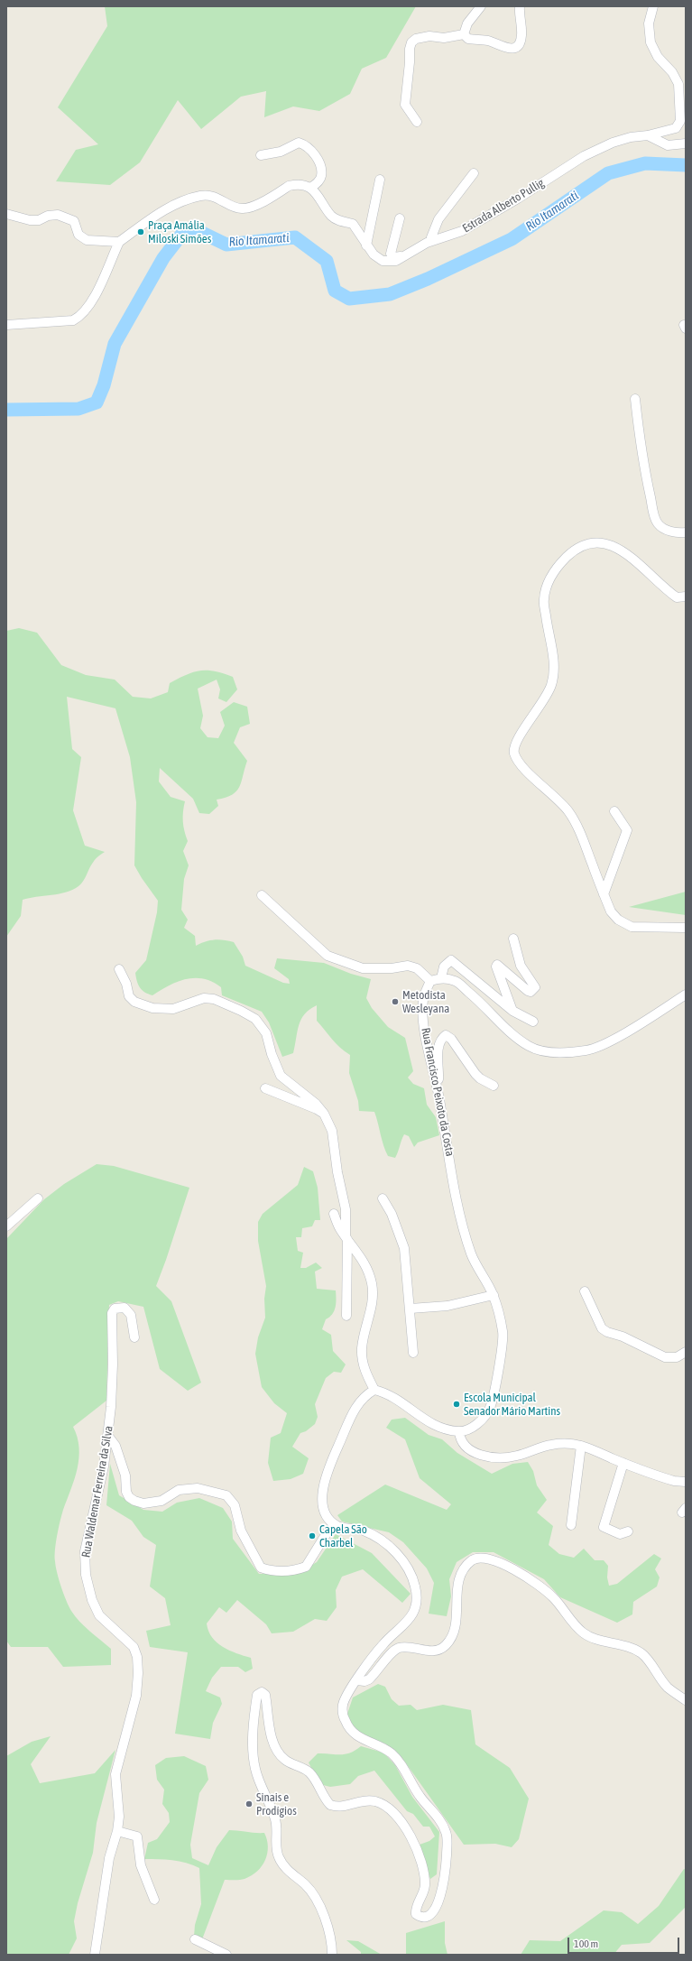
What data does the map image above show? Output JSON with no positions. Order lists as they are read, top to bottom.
{
  "streets": {
    "street": ["Estrada Alberto Pullig", "Rua Francisco Peixoto da Costa", "Rua Waldemar Ferreira da Silva"]
  },
  "water": ["Rio Itamarati"],
  "places": [
    "Praça Amália Miloski Simões",
    "Metodista Wesleyana",
    "Escola Municipal Senador Mário Martins",
    "Capela São Charbel",
    "Sinais e Prodígios"
  ],
  "scale_bar": "100 m"
}
